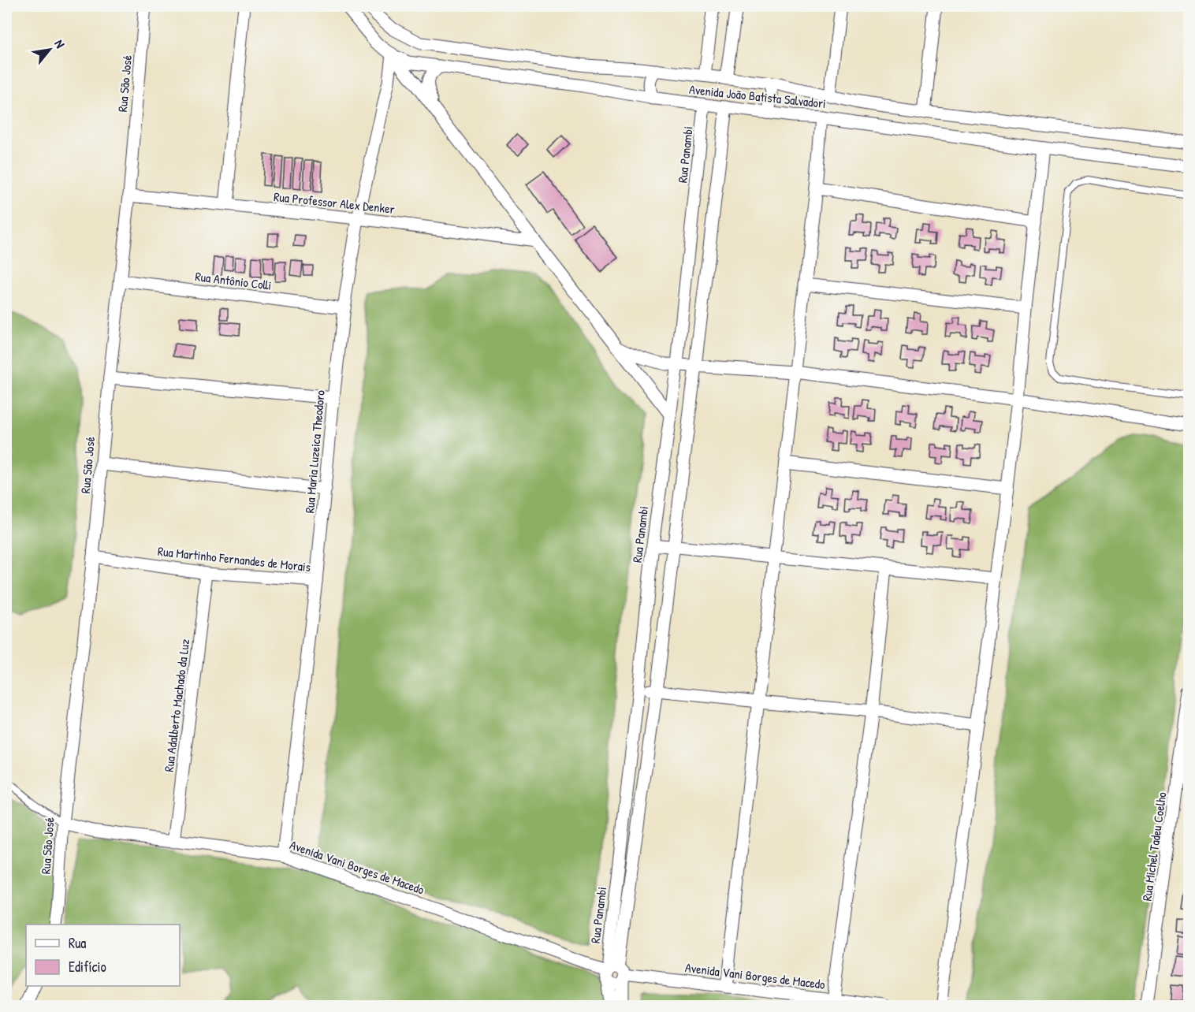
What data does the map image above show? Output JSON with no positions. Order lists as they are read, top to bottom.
{
  "streets": {
    "street": [
      "Rua São José",
      "Avenida João Batista Salvadori",
      "Rua Panambi",
      "Rua Professor Alex Denker",
      "Rua Antônio Colli",
      "Rua Maria Luzeica Theodoro",
      "Rua Martinho Fernandes de Morais",
      "Rua Adalberto Machado da Luz",
      "Rua Michel Tadeu Coelho",
      "Avenida Vani Borges de Macedo"
    ]
  },
  "crossings": [
    ["Rua São José", "Rua Professor Alex Denker"],
    ["Rua São José", "Rua Antônio Colli"],
    ["Rua São José", "Rua Martinho Fernandes de Morais"],
    ["Rua São José", "Avenida Vani Borges de Macedo"],
    ["Avenida João Batista Salvadori", "Rua Panambi"],
    ["Avenida João Batista Salvadori", "Rua Maria Luzeica Theodoro"],
    ["Rua Panambi", "Avenida Vani Borges de Macedo"],
    ["Rua Professor Alex Denker", "Rua Maria Luzeica Theodoro"],
    ["Rua Antônio Colli", "Rua Maria Luzeica Theodoro"],
    ["Rua Maria Luzeica Theodoro", "Rua Martinho Fernandes de Morais"],
    ["Rua Maria Luzeica Theodoro", "Avenida Vani Borges de Macedo"],
    ["Rua Martinho Fernandes de Morais", "Rua Adalberto Machado da Luz"],
    ["Rua Adalberto Machado da Luz", "Avenida Vani Borges de Macedo"]
  ],
  "legend": ["Rua", "Edifício"],
  "north": "top right"
}
